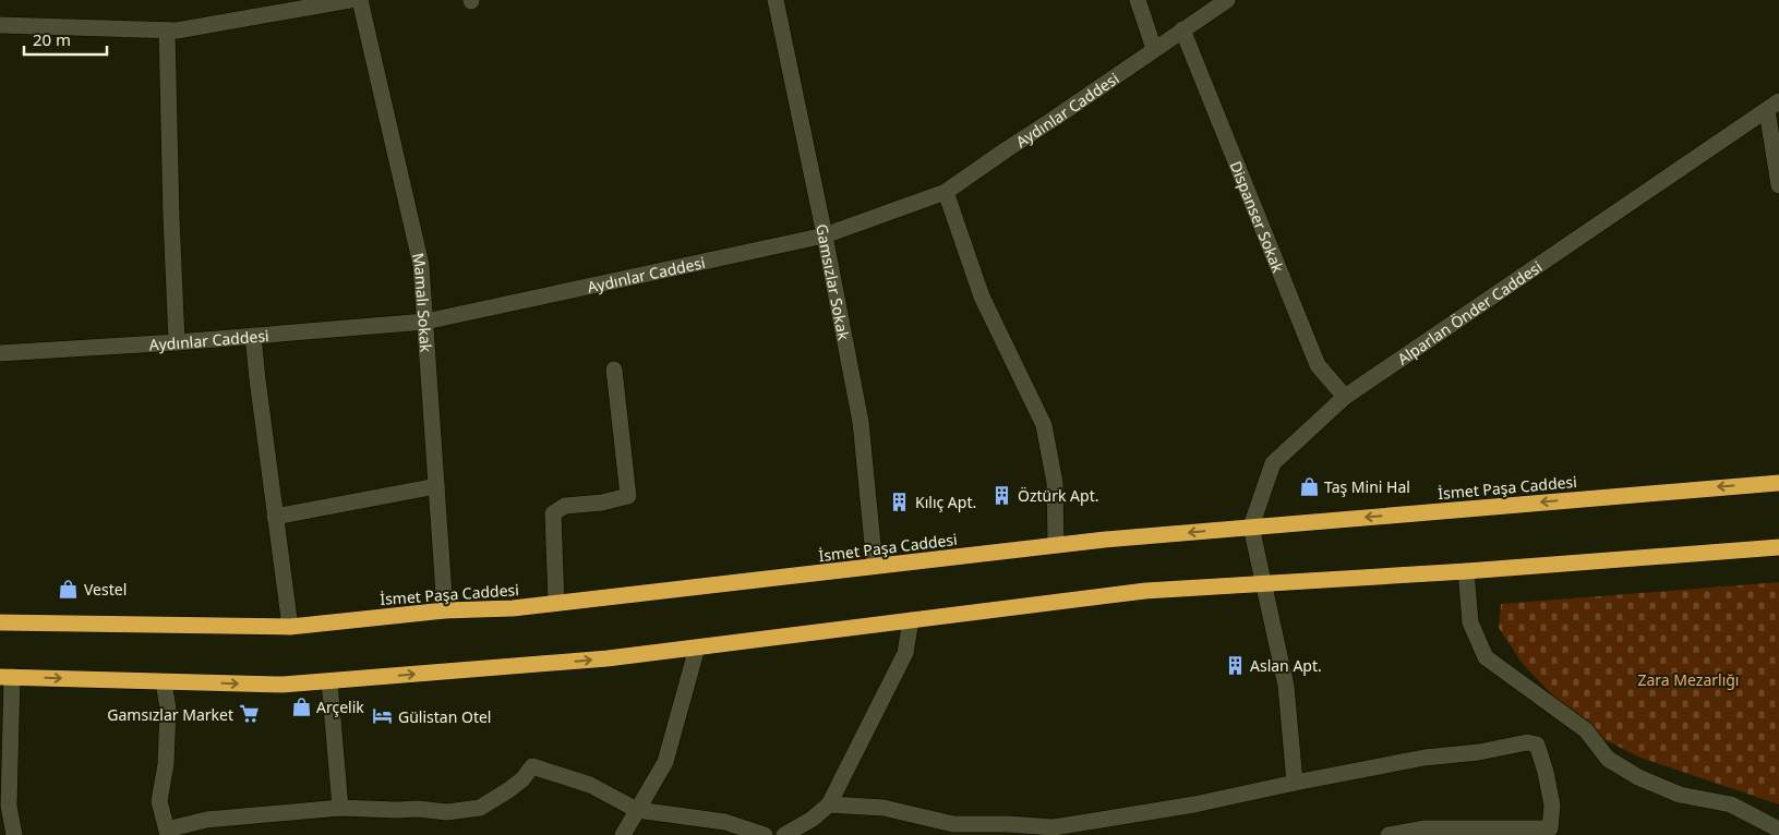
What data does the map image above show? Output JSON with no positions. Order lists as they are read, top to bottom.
{
  "streets": {
    "highway": ["İsmet Paşa Caddesi"],
    "street": [
      "Aydınlar Caddesi",
      "Dispanser Sokak",
      "Gamsızlar Sokak",
      "Mamalı Sokak",
      "Alparlan Önder Caddesi"
    ]
  },
  "crossings": [
    ["Aydınlar Caddesi", "Dispanser Sokak"],
    ["Aydınlar Caddesi", "Gamsızlar Sokak"],
    ["Aydınlar Caddesi", "Mamalı Sokak"],
    ["Dispanser Sokak", "Alparlan Önder Caddesi"],
    ["Gamsızlar Sokak", "İsmet Paşa Caddesi"],
    ["Mamalı Sokak", "İsmet Paşa Caddesi"],
    ["Alparlan Önder Caddesi", "İsmet Paşa Caddesi"]
  ],
  "parks": ["Zara Mezarlığı"],
  "places": {
    "shop": ["Taş Mini Hal", "Vestel", "Arçelik"],
    "building": ["Öztürk Apt.", "Kılıç Apt.", "Aslan Apt."],
    "supermarket": ["Gamsızlar Market"],
    "hotel": ["Gülistan Otel"]
  },
  "scale_bar": "20 m"
}
